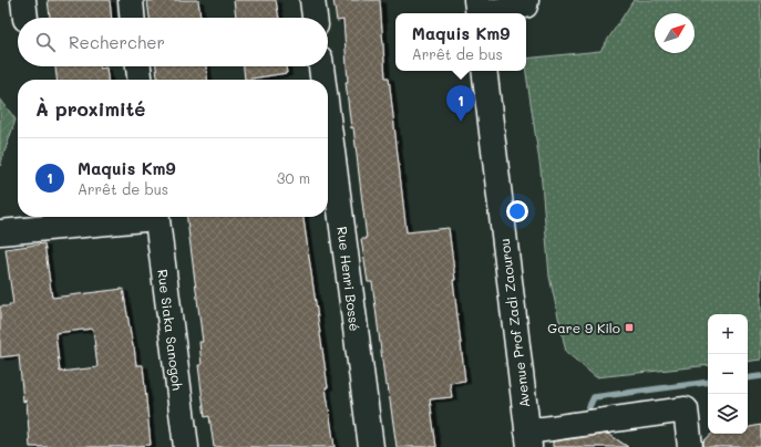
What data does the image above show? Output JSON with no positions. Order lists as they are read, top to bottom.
{
  "streets": {
    "street": ["Rue Henri Bossé", "Avenue Prof Zadi Zaourou", "Rue Siaka Sanogoh"]
  },
  "places": {
    "transit": ["Gare 9 Kilo"]
  },
  "north": "top right",
  "page": {
    "popup": ["Maquis Km9", "Arrêt de bus"],
    "search": "Rechercher",
    "heading": "À proximité",
    "pins": "1",
    "list": [
      {
        "mark": "1",
        "name": "Maquis Km9",
        "note": "Arrêt de bus",
        "value": "30 m"
      }
    ],
    "map_buttons": ["+", "−"]
  }
}
